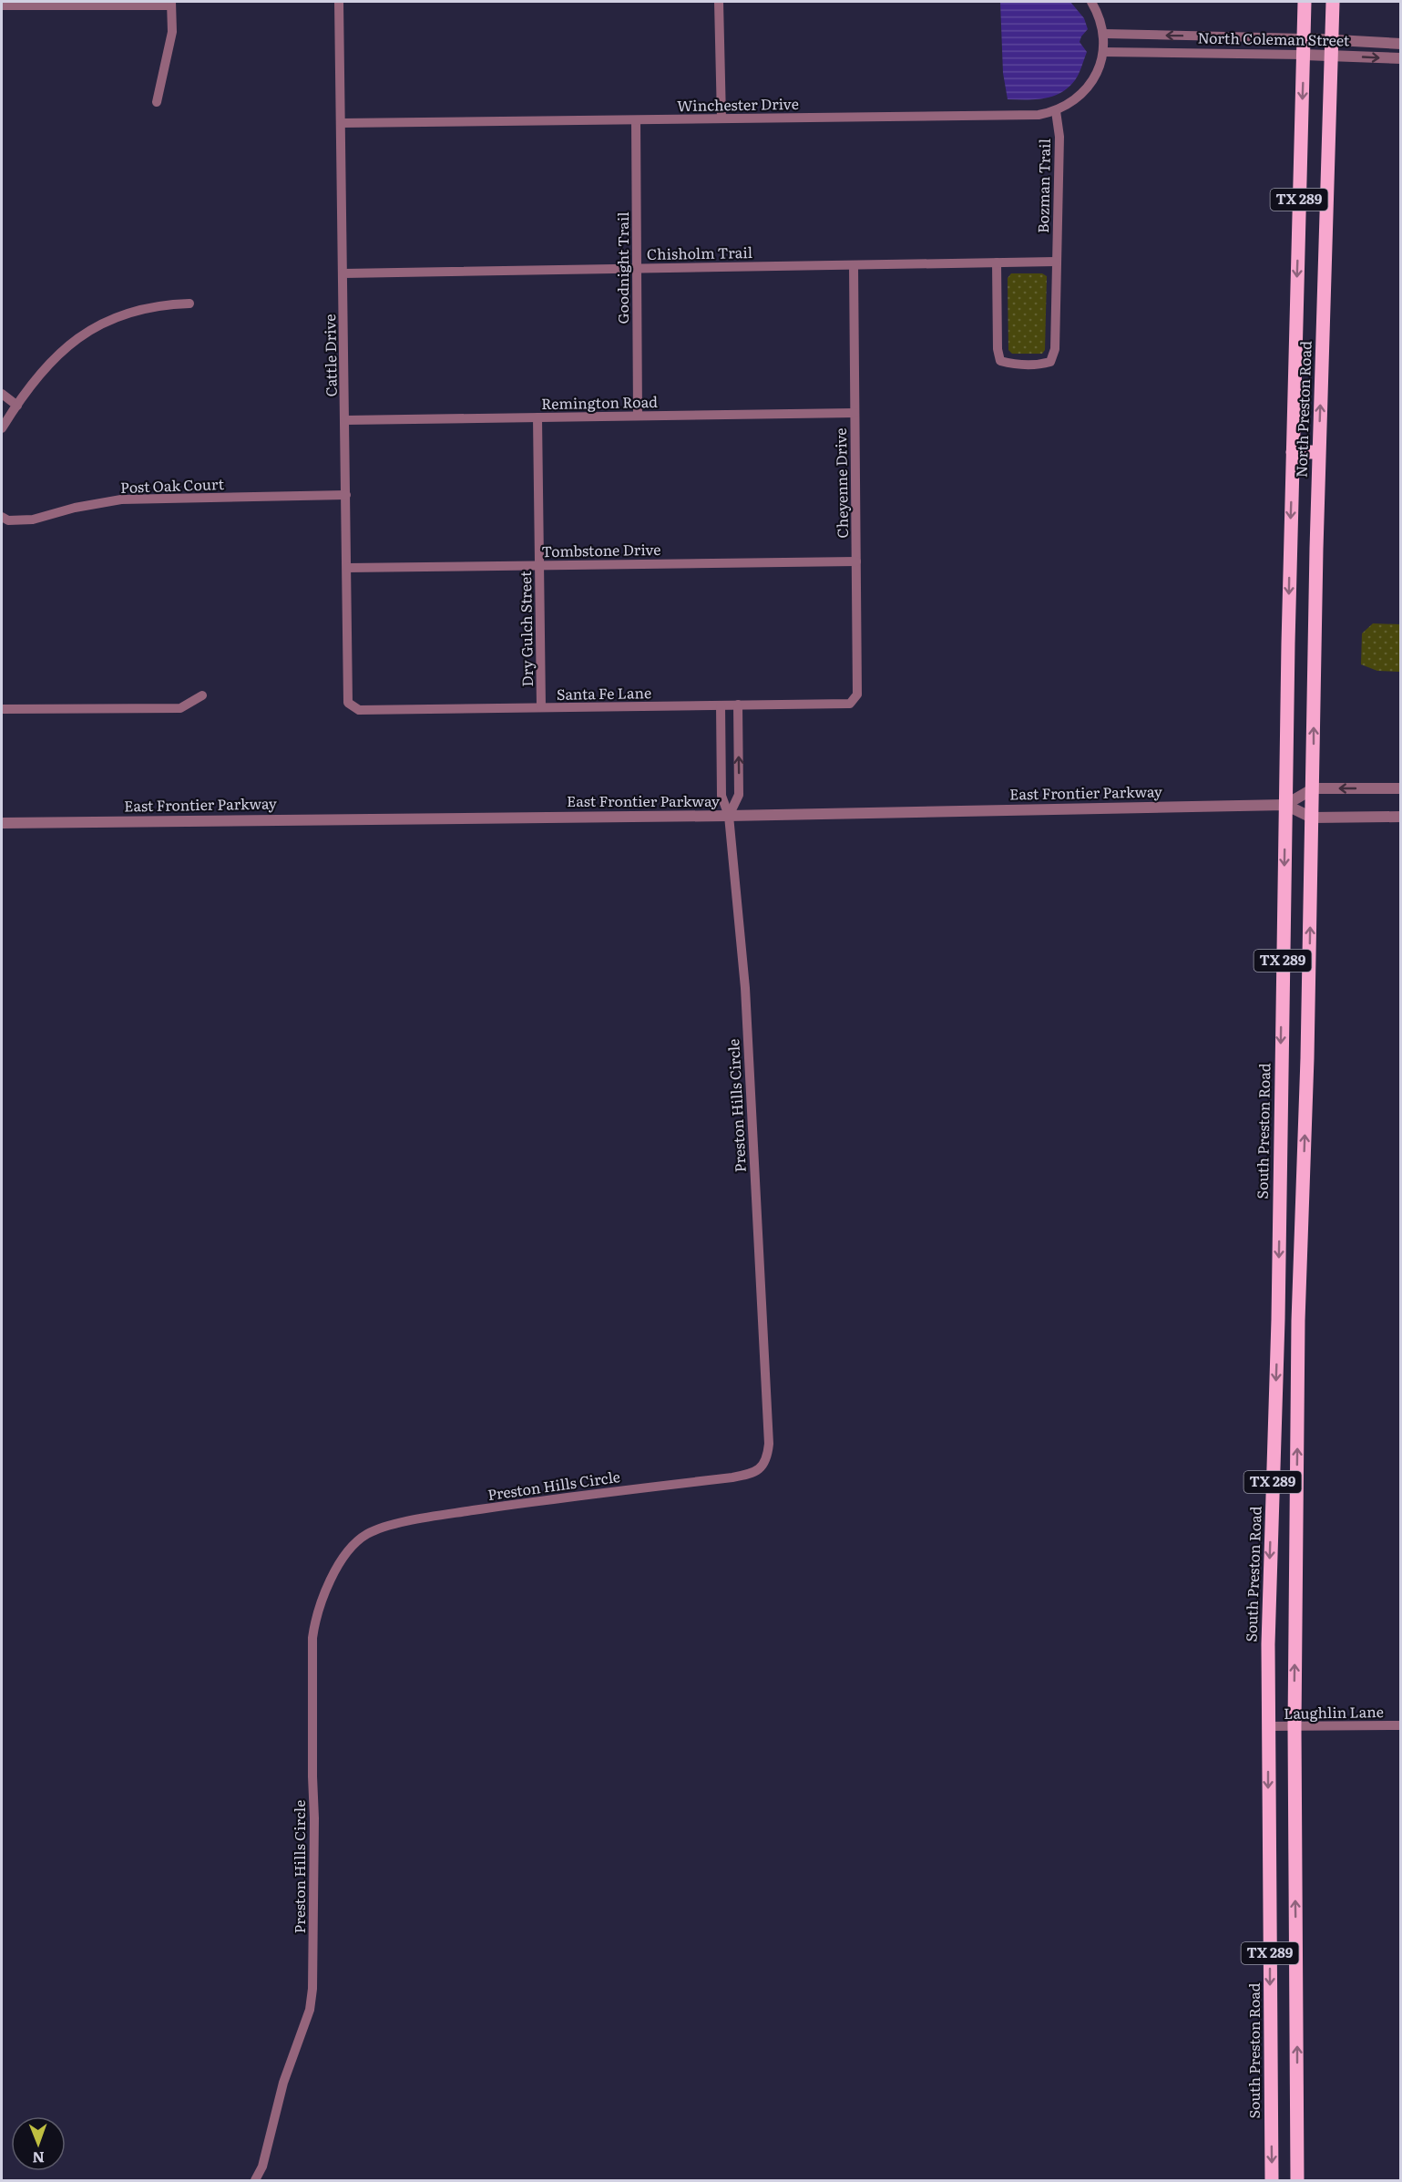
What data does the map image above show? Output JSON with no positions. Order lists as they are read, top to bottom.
{
  "streets": {
    "main road": ["TX 289", "North Preston Road", "South Preston Road"],
    "street": [
      "North Coleman Street",
      "Winchester Drive",
      "Bozman Trail",
      "Chisholm Trail",
      "Goodnight Trail",
      "Cattle Drive",
      "Remington Road",
      "Cheyenne Drive",
      "Post Oak Court",
      "Tombstone Drive",
      "Dry Gulch Street",
      "Santa Fe Lane",
      "East Frontier Parkway",
      "Preston Hills Circle",
      "Laughlin Lane"
    ]
  },
  "crossings": [
    ["North Coleman Street", "Winchester Drive"],
    ["North Coleman Street", "North Preston Road"],
    ["Winchester Drive", "Bozman Trail"],
    ["Winchester Drive", "Goodnight Trail"],
    ["Winchester Drive", "Cattle Drive"],
    ["Bozman Trail", "Chisholm Trail"],
    ["TX 289", "North Preston Road"],
    ["TX 289", "Laughlin Lane"],
    ["Chisholm Trail", "Goodnight Trail"],
    ["Chisholm Trail", "Cattle Drive"],
    ["Chisholm Trail", "Cheyenne Drive"],
    ["Goodnight Trail", "Remington Road"],
    ["Cattle Drive", "Remington Road"],
    ["Cattle Drive", "Post Oak Court"],
    ["Cattle Drive", "Tombstone Drive"],
    ["Cattle Drive", "Santa Fe Lane"],
    ["Remington Road", "Cheyenne Drive"],
    ["Remington Road", "Dry Gulch Street"],
    ["North Preston Road", "East Frontier Parkway"],
    ["North Preston Road", "South Preston Road"],
    ["Cheyenne Drive", "Tombstone Drive"],
    ["Cheyenne Drive", "Santa Fe Lane"],
    ["Tombstone Drive", "Dry Gulch Street"],
    ["Dry Gulch Street", "Santa Fe Lane"],
    ["Santa Fe Lane", "Preston Hills Circle"],
    ["East Frontier Parkway", "Preston Hills Circle"],
    ["East Frontier Parkway", "South Preston Road"],
    ["South Preston Road", "Laughlin Lane"]
  ],
  "north": "bottom"
}
